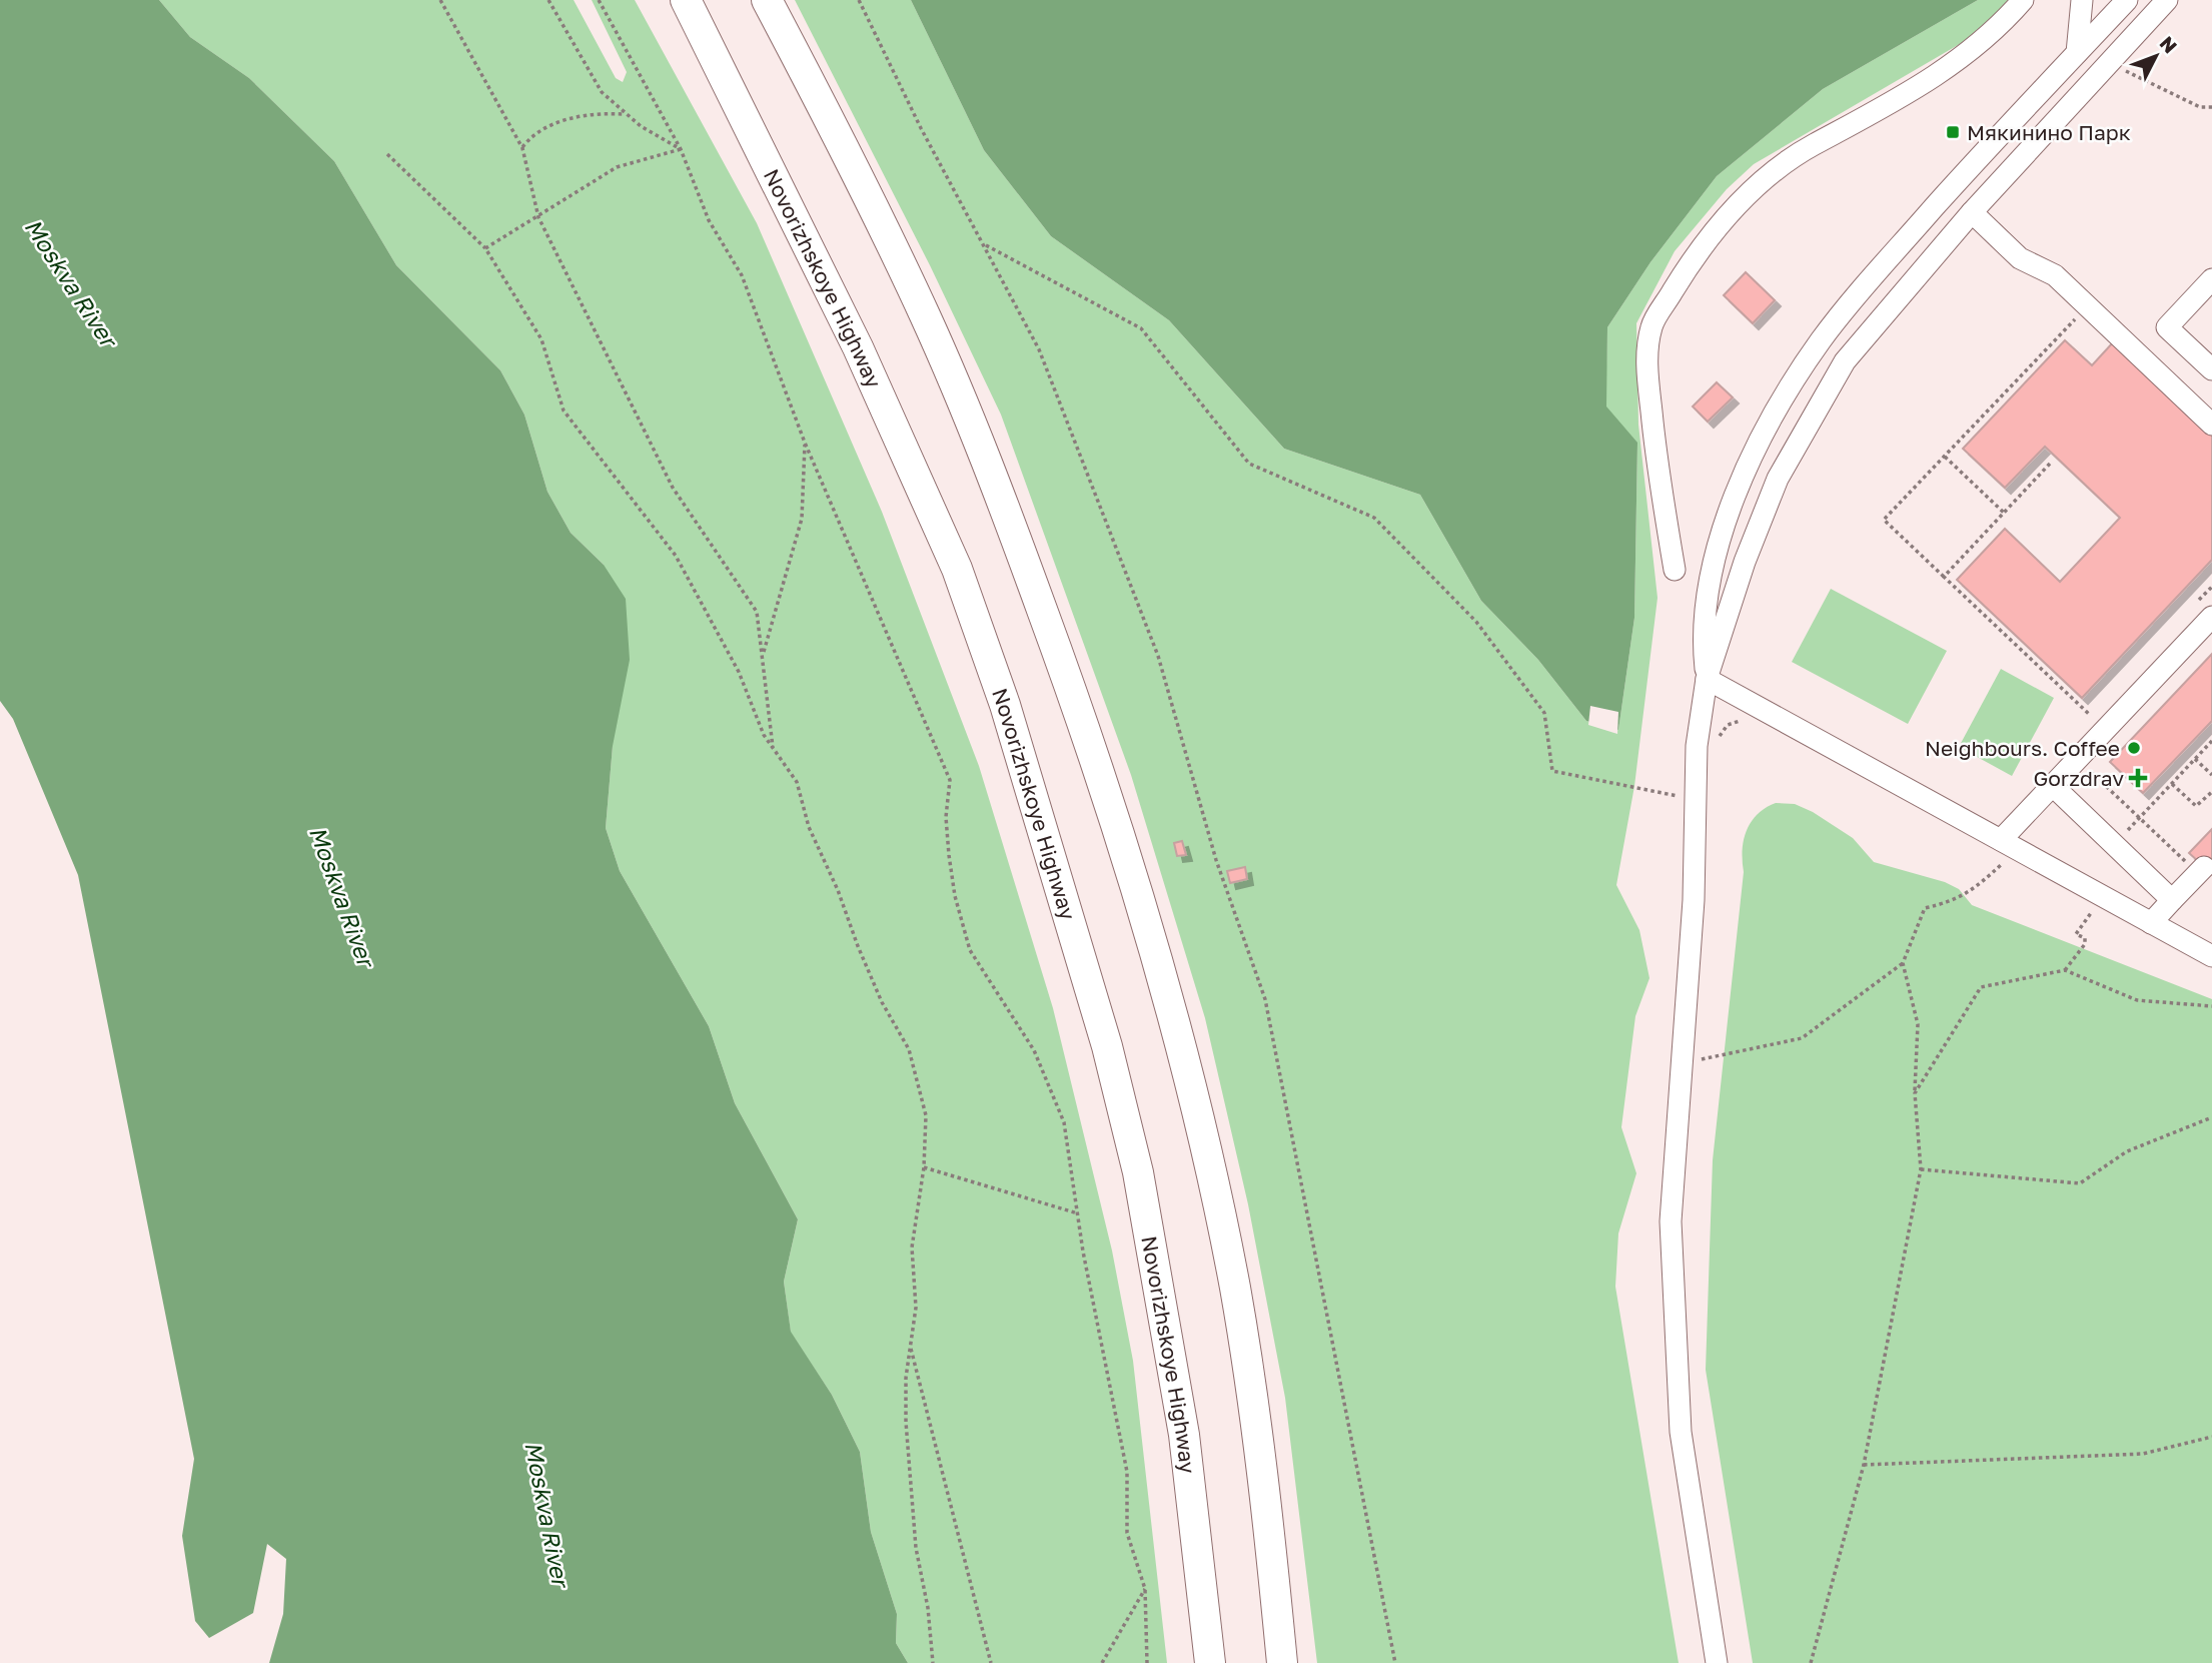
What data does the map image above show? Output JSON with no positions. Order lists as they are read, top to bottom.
{
  "streets": {
    "highway": ["Novorizhskoye Highway"]
  },
  "water": ["Moskva River"],
  "places": {
    "transit": ["Мякинино Парк"],
    "other": ["Neighbours. Coffee"],
    "health": ["Gorzdrav"]
  },
  "north": "top right"
}
